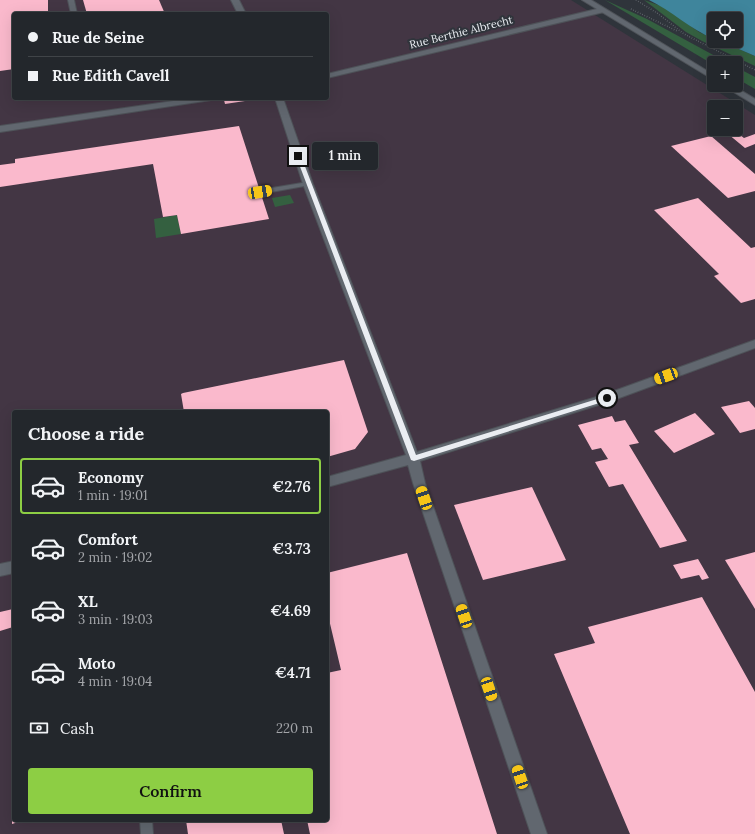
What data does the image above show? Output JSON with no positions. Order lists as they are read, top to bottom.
{
  "streets": {
    "street": ["Rue Berthie Albrecht"]
  },
  "page": {
    "map_buttons": ["+", "−"],
    "banner": ["Rue de Seine", "Rue Edith Cavell"],
    "bubble": "1 min",
    "heading": "Choose a ride",
    "list": [
      {
        "name": "Economy",
        "note": "1 min · 19:01",
        "value": "€2.76"
      },
      {
        "name": "Comfort",
        "note": "2 min · 19:02",
        "value": "€3.73"
      },
      {
        "name": "XL",
        "note": "3 min · 19:03",
        "value": "€4.69"
      },
      {
        "name": "Moto",
        "note": "4 min · 19:04",
        "value": "€4.71"
      }
    ],
    "pay": ["Cash", "220 m"],
    "buttons": "Confirm"
  }
}
